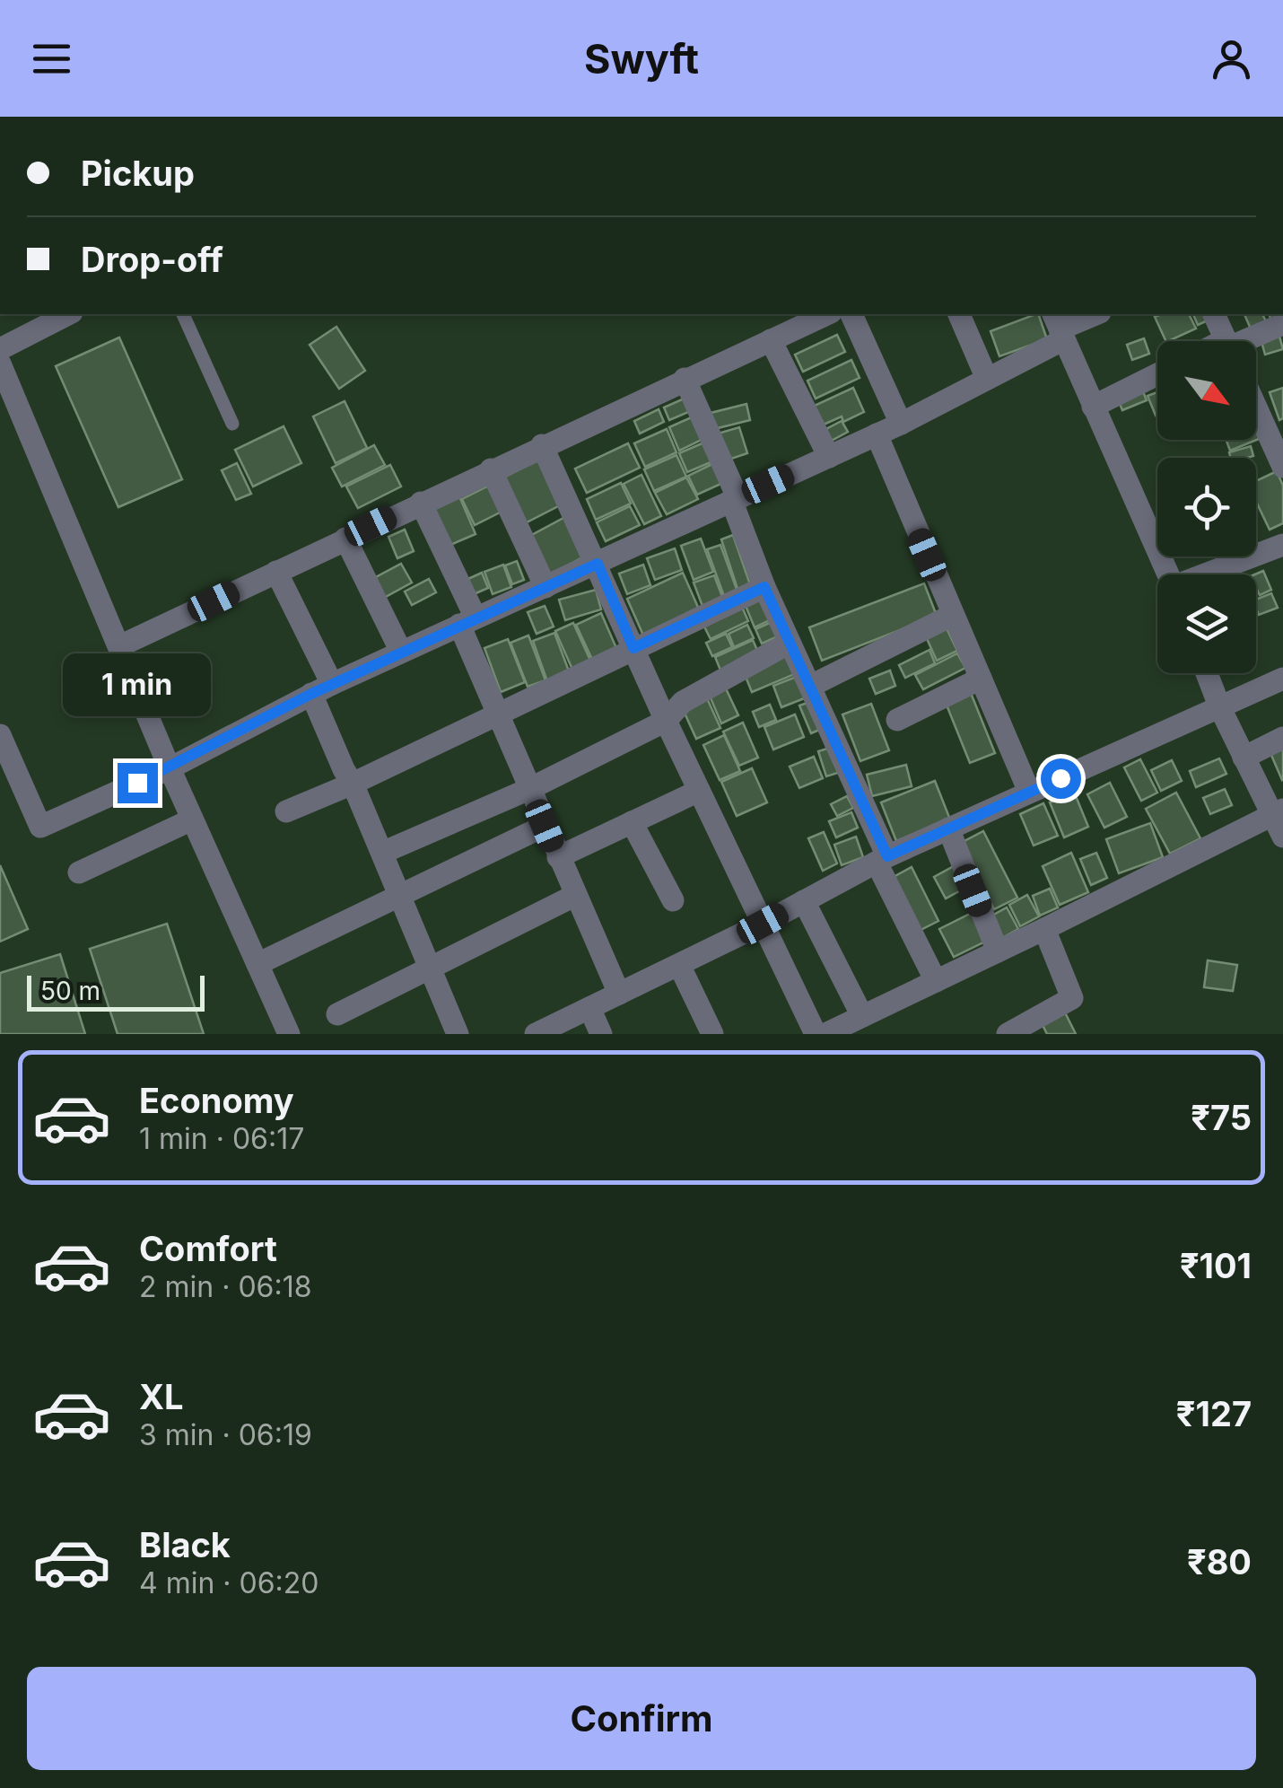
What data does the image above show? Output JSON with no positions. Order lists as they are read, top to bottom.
{
  "scale_bar": "50 m",
  "north": "bottom right",
  "page": {
    "header": "Swyft",
    "banner": ["Pickup", "Drop-off"],
    "bubble": "1 min",
    "scale": "50 m",
    "list": [
      {
        "name": "Economy",
        "note": "1 min · 06:17",
        "value": "₹75"
      },
      {
        "name": "Comfort",
        "note": "2 min · 06:18",
        "value": "₹101"
      },
      {
        "name": "XL",
        "note": "3 min · 06:19",
        "value": "₹127"
      },
      {
        "name": "Black",
        "note": "4 min · 06:20",
        "value": "₹80"
      }
    ],
    "buttons": "Confirm"
  }
}
